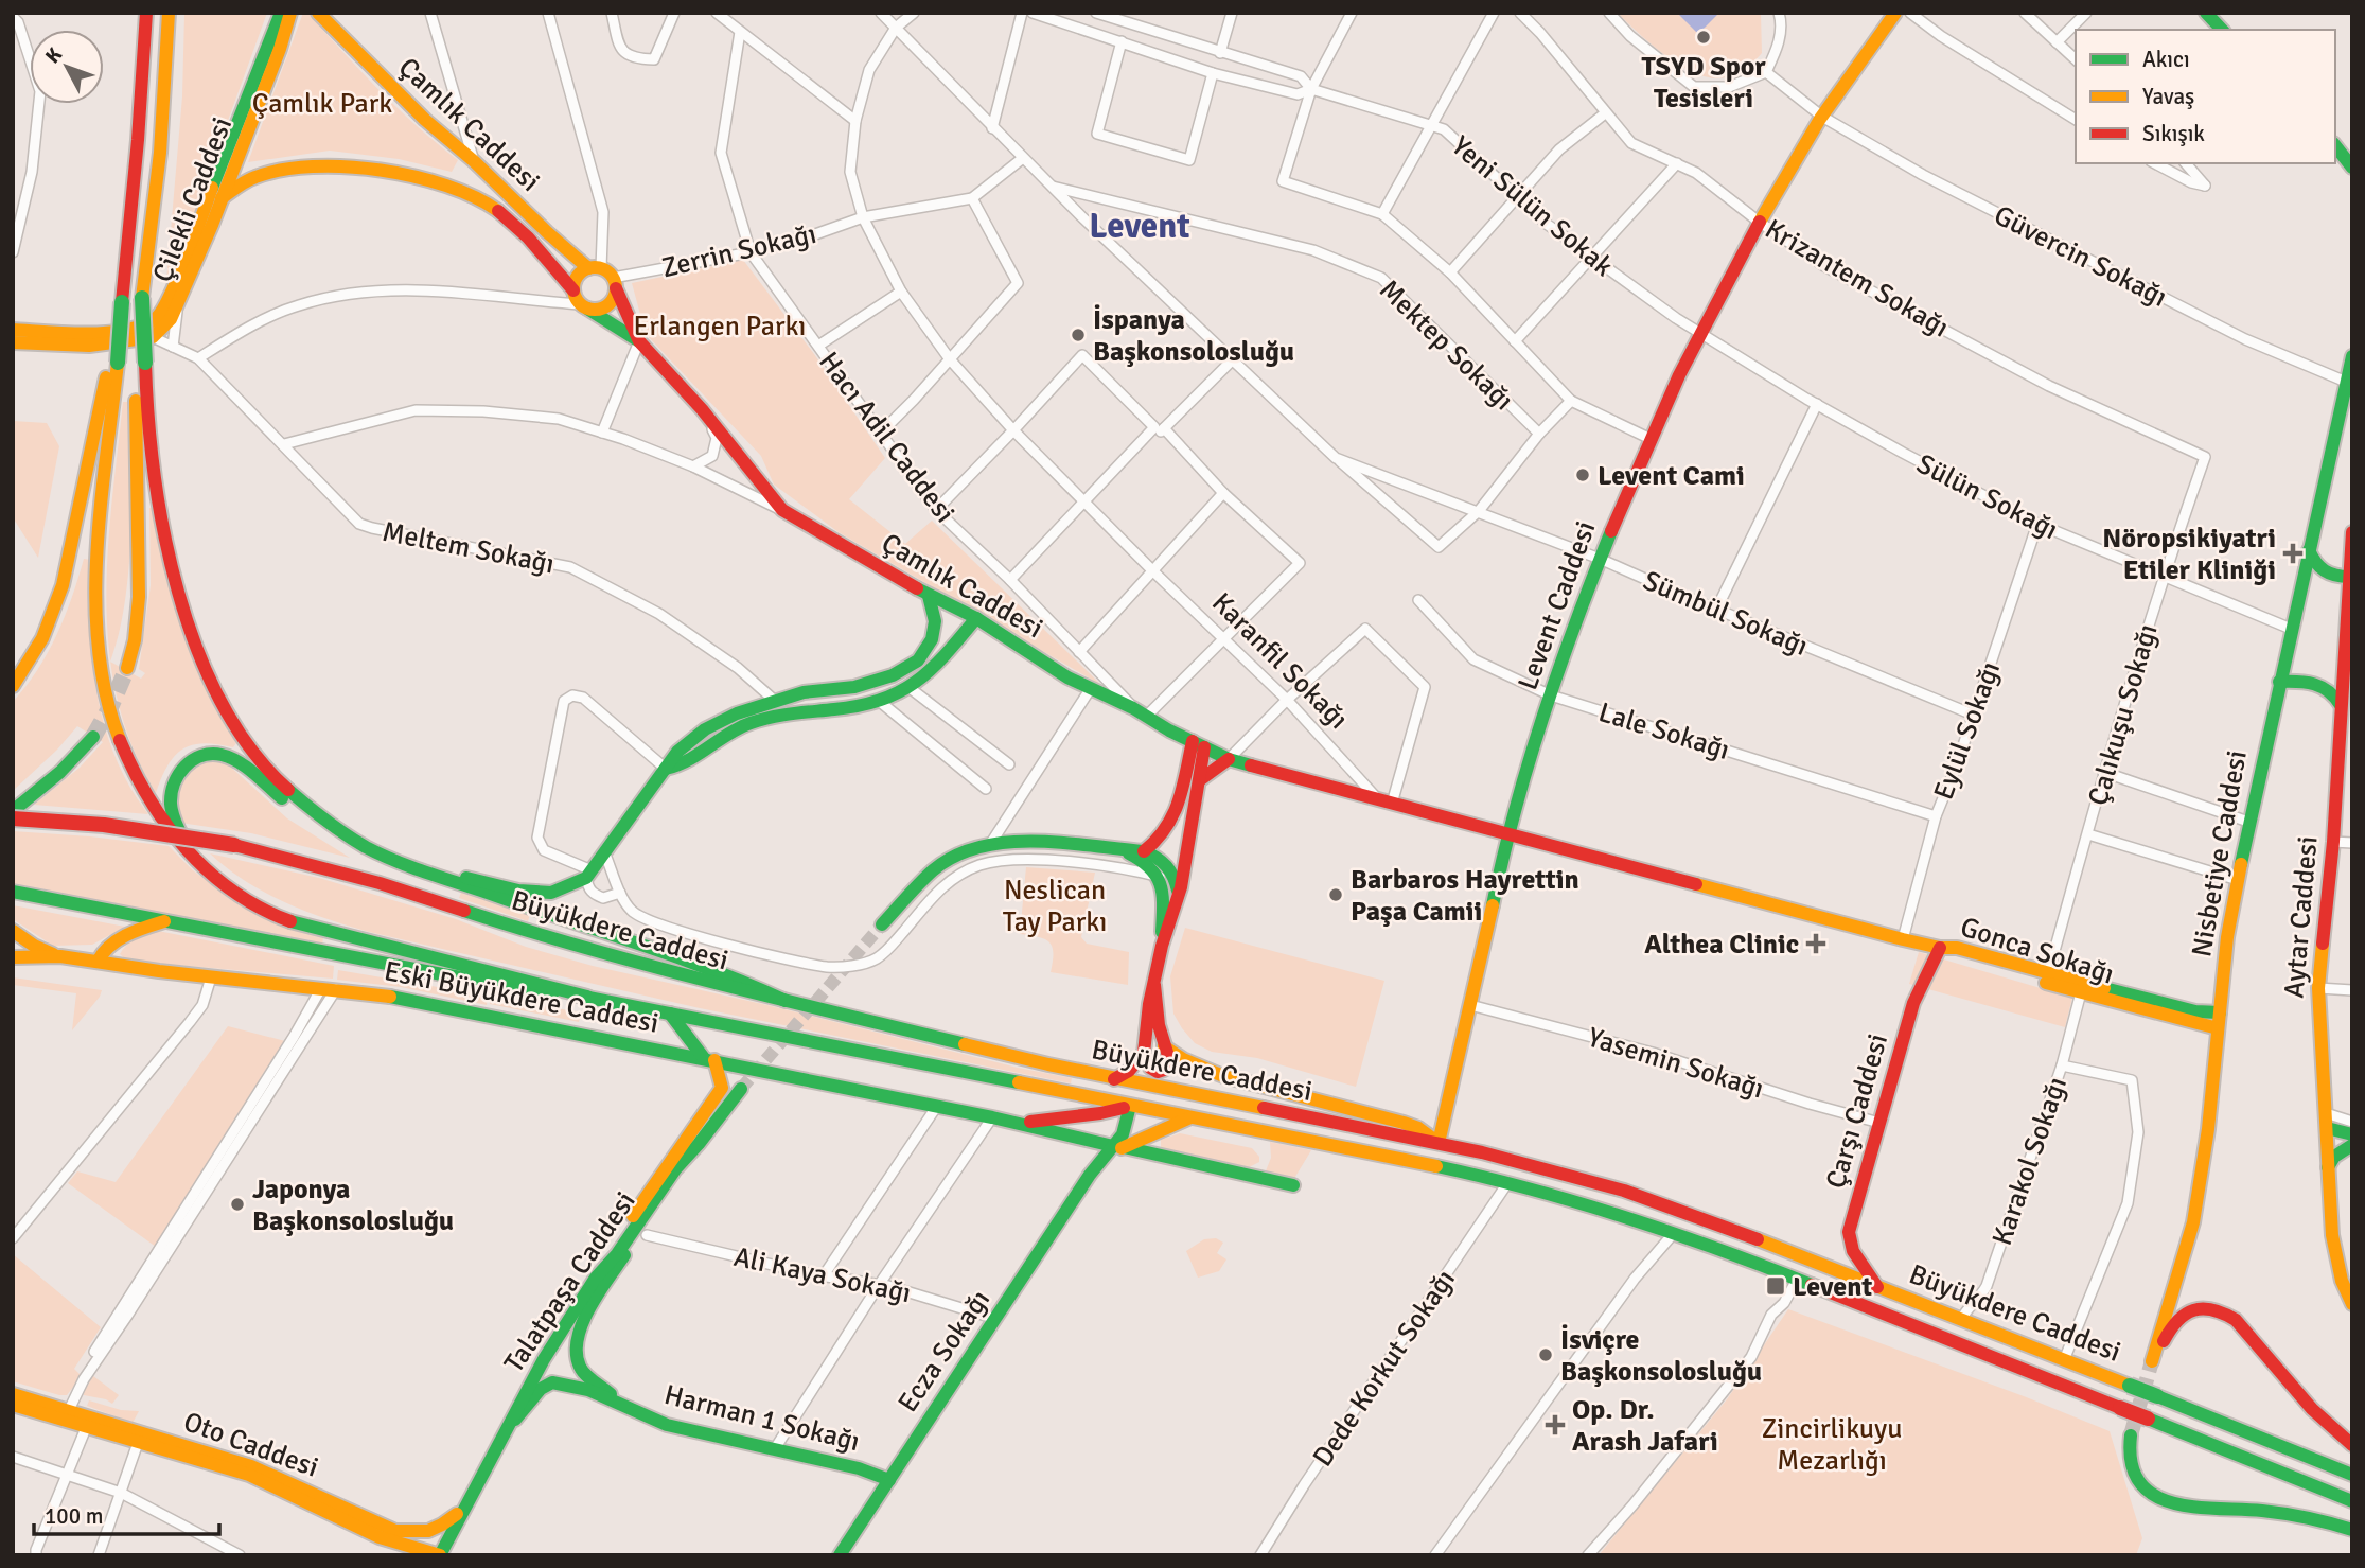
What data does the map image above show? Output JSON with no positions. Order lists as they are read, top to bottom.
{
  "streets": {
    "main road": [
      "Çamlık Caddesi",
      "Çilekli Caddesi",
      "Levent Caddesi",
      "Nisbetiye Caddesi",
      "Aytar Caddesi",
      "Büyükdere Caddesi",
      "Gonca Sokağı",
      "Eski Büyükdere Caddesi",
      "Çarşı Caddesi",
      "Talatpaşa Caddesi",
      "Ecza Sokağı",
      "Harman 1 Sokağı",
      "Oto Caddesi"
    ],
    "street": [
      "Yeni Sülün Sokak",
      "Zerrin Sokağı",
      "Güvercin Sokağı",
      "Krizantem Sokağı",
      "Mektep Sokağı",
      "Hacı Adil Caddesi",
      "Sülün Sokağı",
      "Meltem Sokağı",
      "Sümbül Sokağı",
      "Karanfil Sokağı",
      "Çalıkuşu Sokağı",
      "Lale Sokağı",
      "Eylül Sokağı",
      "Yasemin Sokağı",
      "Karakol Sokağı",
      "Ali Kaya Sokağı",
      "Dede Korkut Sokağı"
    ]
  },
  "crossings": [
    ["Çamlık Caddesi", "Çilekli Caddesi"],
    ["Çamlık Caddesi", "Zerrin Sokağı"],
    ["Çamlık Caddesi", "Hacı Adil Caddesi"],
    ["Çamlık Caddesi", "Karanfil Sokağı"],
    ["Çilekli Caddesi", "Meltem Sokağı"],
    ["Yeni Sülün Sokak", "Sülün Sokağı"],
    ["Yeni Sülün Sokak", "Levent Caddesi"],
    ["Zerrin Sokağı", "Hacı Adil Caddesi"],
    ["Zerrin Sokağı", "Karanfil Sokağı"],
    ["Güvercin Sokağı", "Levent Caddesi"],
    ["Güvercin Sokağı", "Nisbetiye Caddesi"],
    ["Krizantem Sokağı", "Levent Caddesi"],
    ["Krizantem Sokağı", "Çalıkuşu Sokağı"],
    ["Mektep Sokağı", "Sümbül Sokağı"],
    ["Sülün Sokağı", "Levent Caddesi"],
    ["Sülün Sokağı", "Çalıkuşu Sokağı"],
    ["Sülün Sokağı", "Eylül Sokağı"],
    ["Sülün Sokağı", "Nisbetiye Caddesi"],
    ["Levent Caddesi", "Sümbül Sokağı"],
    ["Levent Caddesi", "Lale Sokağı"],
    ["Levent Caddesi", "Büyükdere Caddesi"],
    ["Levent Caddesi", "Yasemin Sokağı"],
    ["Sümbül Sokağı", "Karanfil Sokağı"],
    ["Sümbül Sokağı", "Eylül Sokağı"],
    ["Çalıkuşu Sokağı", "Gonca Sokağı"],
    ["Lale Sokağı", "Eylül Sokağı"],
    ["Eylül Sokağı", "Gonca Sokağı"],
    ["Nisbetiye Caddesi", "Gonca Sokağı"],
    ["Büyükdere Caddesi", "Çarşı Caddesi"],
    ["Büyükdere Caddesi", "Karakol Sokağı"],
    ["Büyükdere Caddesi", "Dede Korkut Sokağı"],
    ["Gonca Sokağı", "Çarşı Caddesi"],
    ["Gonca Sokağı", "Karakol Sokağı"],
    ["Eski Büyükdere Caddesi", "Ecza Sokağı"],
    ["Yasemin Sokağı", "Çarşı Caddesi"],
    ["Ali Kaya Sokağı", "Ecza Sokağı"],
    ["Talatpaşa Caddesi", "Oto Caddesi"],
    ["Ecza Sokağı", "Harman 1 Sokağı"]
  ],
  "districts": ["Levent"],
  "parks": [
    "Çamlık Park",
    "Erlangen Parkı",
    "Neslican Tay Parkı",
    "Zincirlikuyu Mezarlığı"
  ],
  "places": {
    "other": [
      "TSYD Spor Tesisleri",
      "İspanya Başkonsolosluğu",
      "Levent Cami",
      "Barbaros Hayrettin Paşa Camii",
      "Japonya Başkonsolosluğu",
      "İsviçre Başkonsolosluğu"
    ],
    "health": ["Nöropsikiyatri Etiler Kliniği", "Althea Clinic", "Op. Dr. Arash Jafari"],
    "transit": ["Levent"]
  },
  "legend": ["Akıcı", "Yavaş", "Sıkışık"],
  "scale_bar": "100 m",
  "north": "top left"
}
